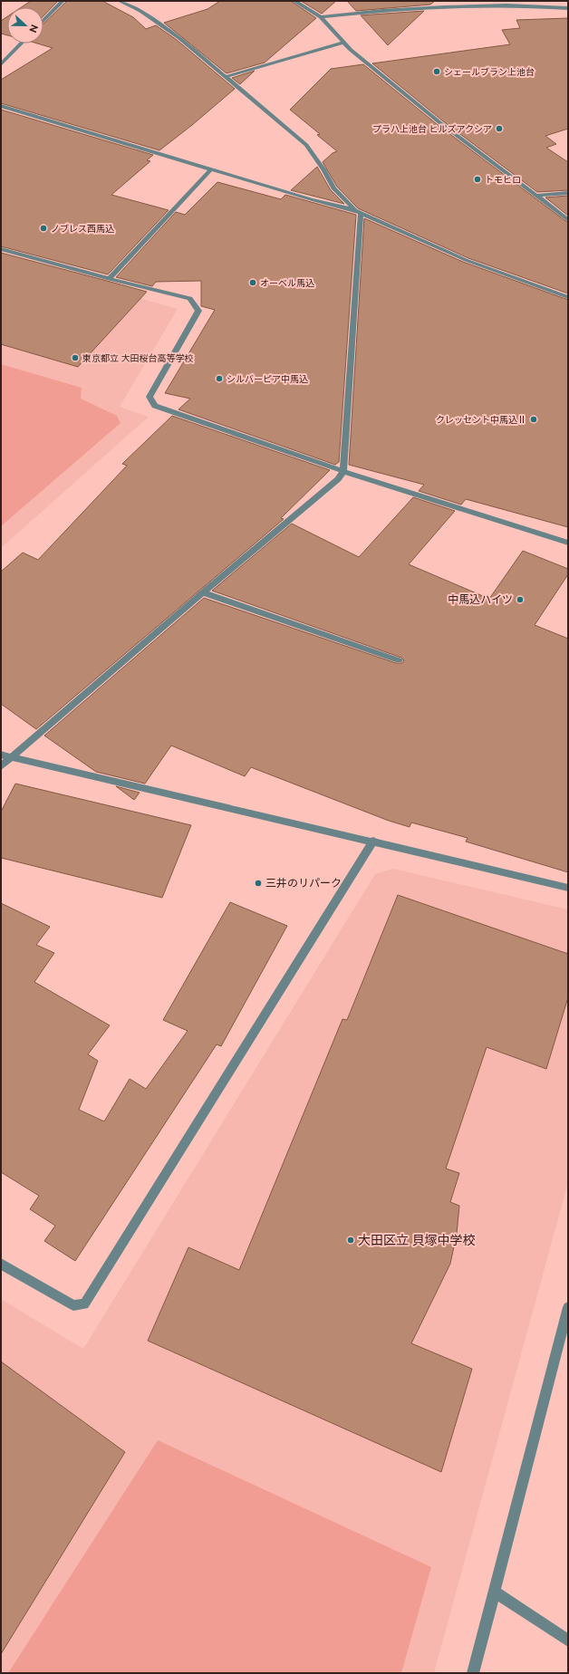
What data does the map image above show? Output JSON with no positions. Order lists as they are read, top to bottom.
{
  "places": [
    "シェールブラン上池台",
    "プラハ上池台 ヒルズアクシア",
    "トモヒロ",
    "ノブレス西馬込",
    "オーベル馬込",
    "東京都立 大田桜台高等学校",
    "シルバーピア中馬込",
    "クレッセント中馬込Ⅱ",
    "中馬込ハイツ",
    "三井のリパーク",
    "大田区立 貝塚中学校"
  ],
  "north": "right"
}
